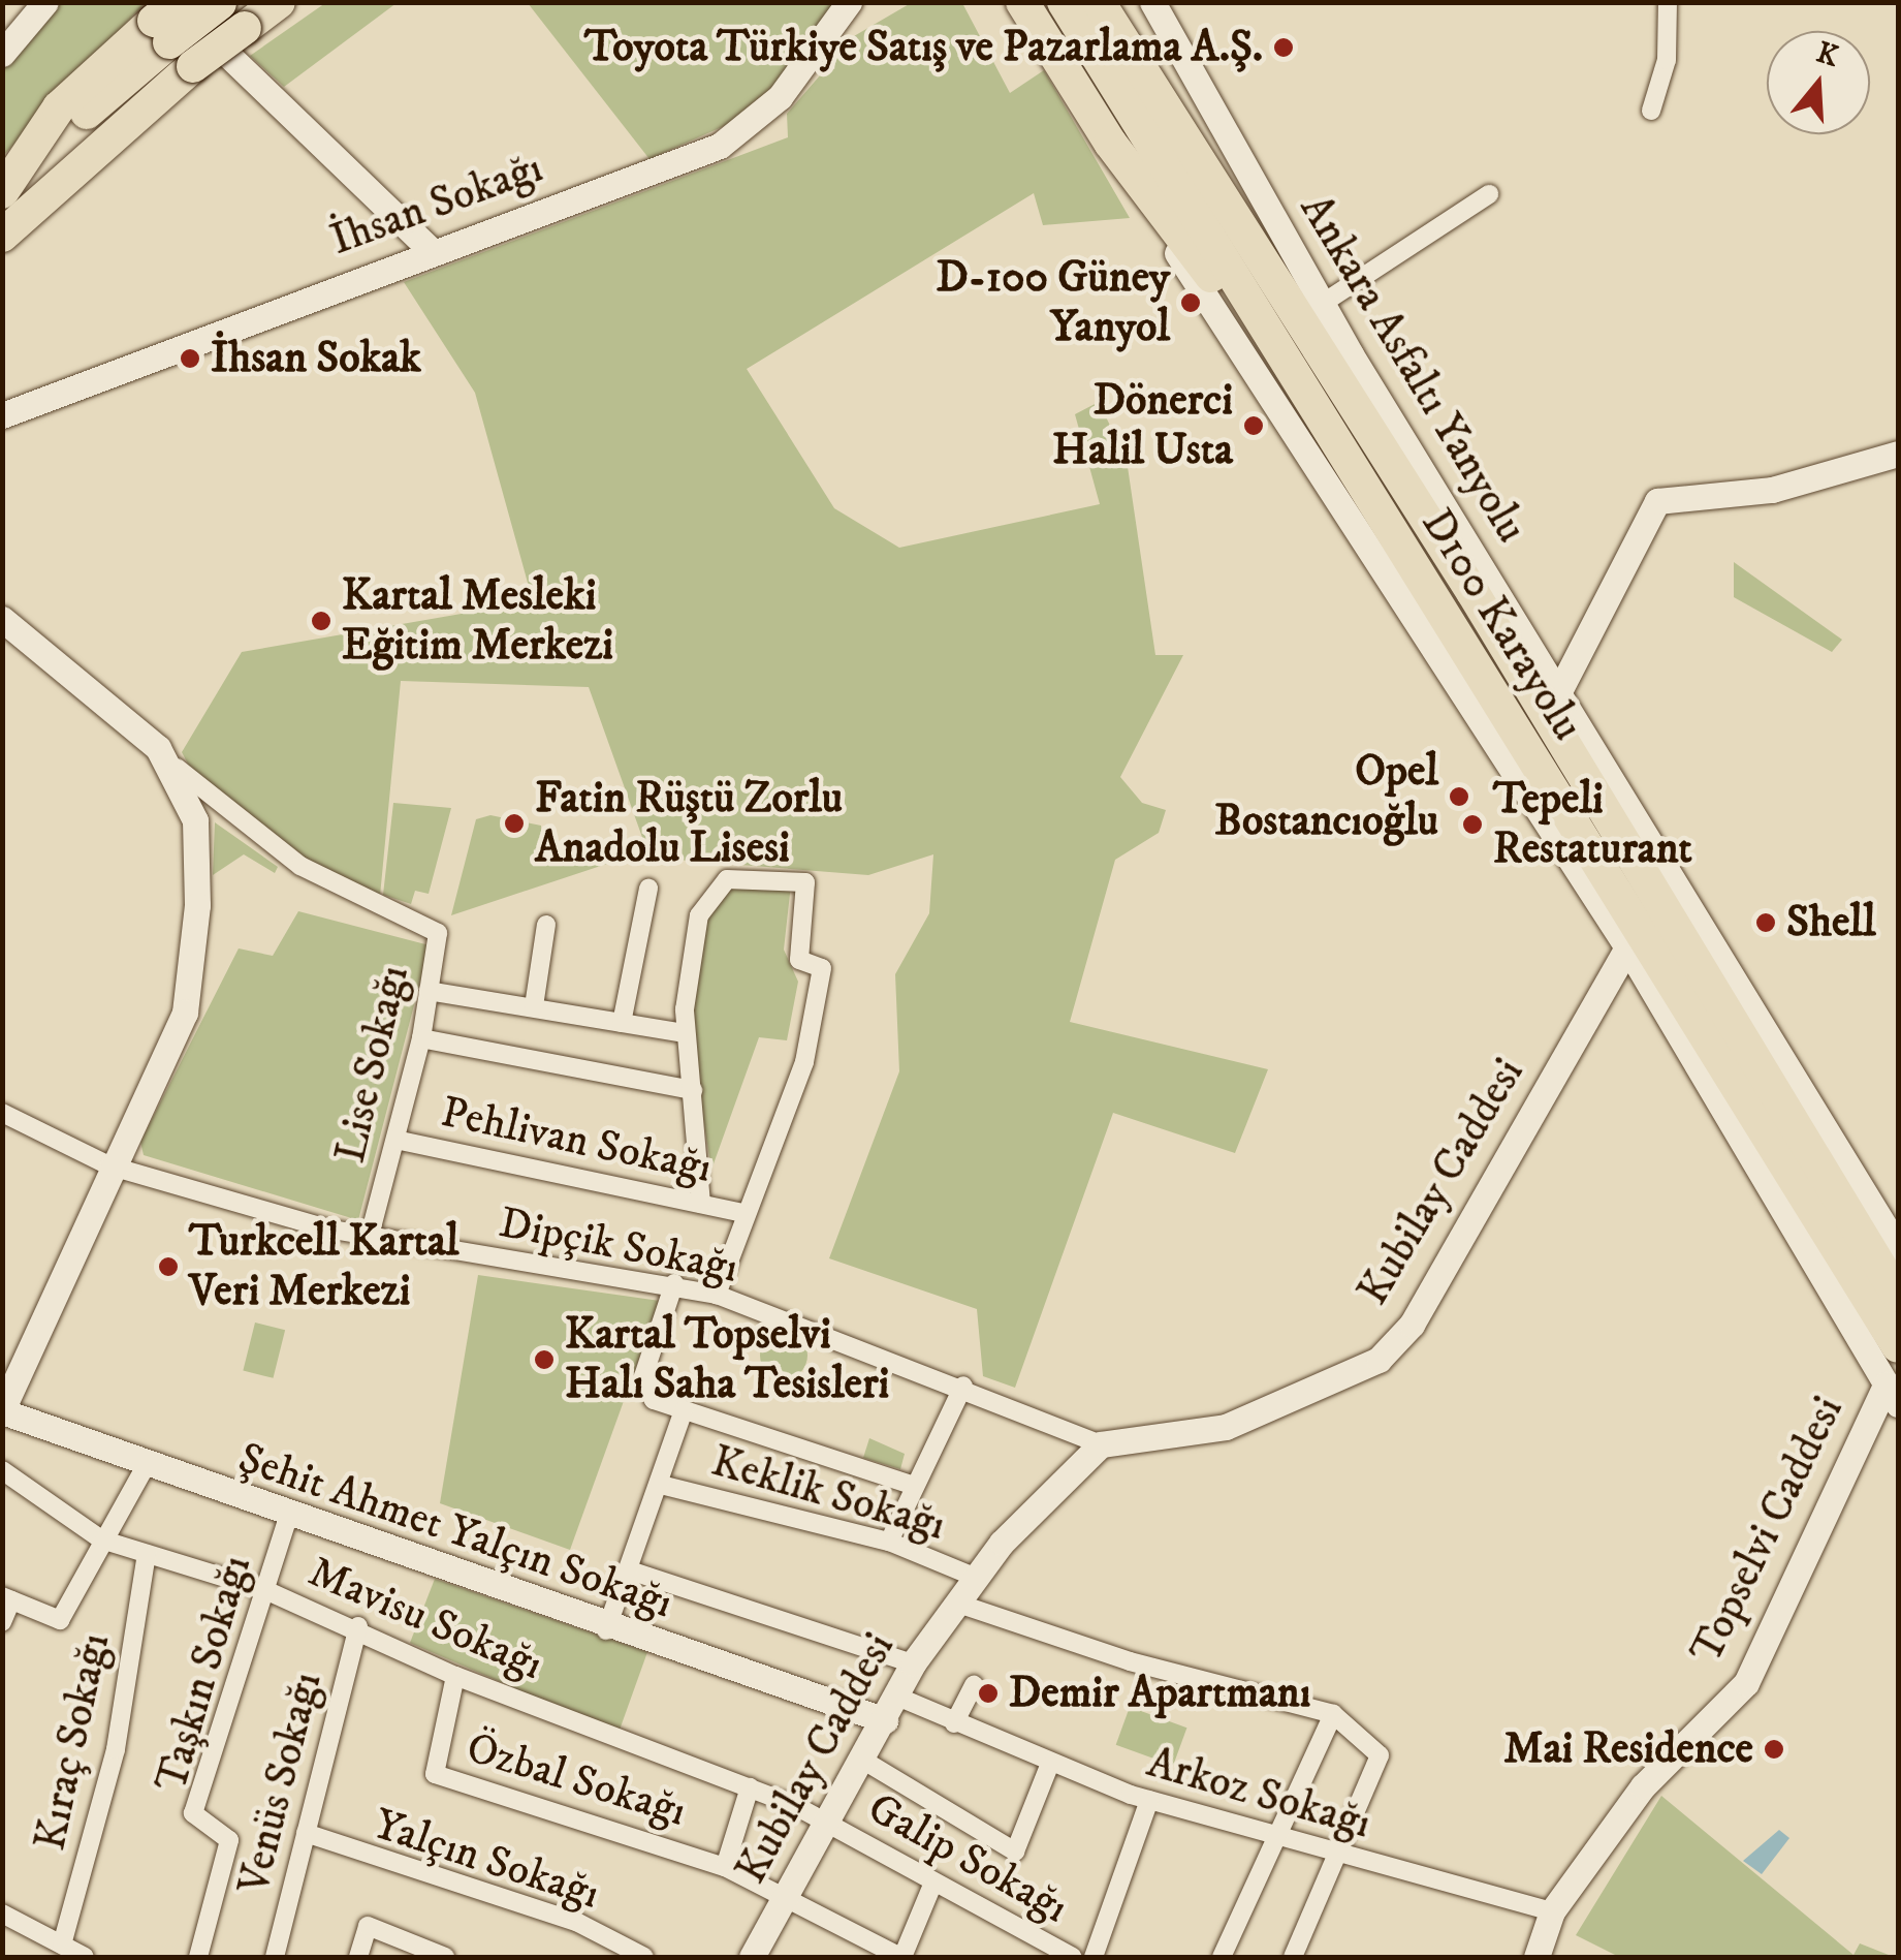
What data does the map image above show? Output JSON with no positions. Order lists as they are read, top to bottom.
{
  "streets": {
    "highway": ["D100 Karayolu"],
    "street": [
      "İhsan Sokağı",
      "Ankara Asfaltı Yanyolu",
      "Lise Sokağı",
      "Pehlivan Sokağı",
      "Kubilay Caddesi",
      "Dipçik Sokağı",
      "Keklik Sokağı",
      "Topselvi Caddesi",
      "Şehit Ahmet Yalçın Sokağı",
      "Mavisu Sokağı",
      "Taşkın Sokağı",
      "Kıraç Sokağı",
      "Özbal Sokağı",
      "Venüs Sokağı",
      "Arkoz Sokağı",
      "Galip Sokağı",
      "Yalçın Sokağı"
    ]
  },
  "crossings": [
    ["Lise Sokağı", "Pehlivan Sokağı"],
    ["Lise Sokağı", "Dipçik Sokağı"],
    ["Kubilay Caddesi", "Dipçik Sokağı"],
    ["Kubilay Caddesi", "Keklik Sokağı"],
    ["Kubilay Caddesi", "Şehit Ahmet Yalçın Sokağı"],
    ["Kubilay Caddesi", "Mavisu Sokağı"],
    ["Kubilay Caddesi", "Özbal Sokağı"],
    ["Kubilay Caddesi", "Arkoz Sokağı"],
    ["Kubilay Caddesi", "Galip Sokağı"],
    ["Topselvi Caddesi", "Arkoz Sokağı"],
    ["Şehit Ahmet Yalçın Sokağı", "Taşkın Sokağı"],
    ["Şehit Ahmet Yalçın Sokağı", "Arkoz Sokağı"],
    ["Mavisu Sokağı", "Taşkın Sokağı"],
    ["Mavisu Sokağı", "Kıraç Sokağı"],
    ["Mavisu Sokağı", "Özbal Sokağı"],
    ["Mavisu Sokağı", "Venüs Sokağı"],
    ["Mavisu Sokağı", "Galip Sokağı"],
    ["Venüs Sokağı", "Yalçın Sokağı"]
  ],
  "places": [
    "Toyota Türkiye Satış ve Pazarlama A.Ş.",
    "D-100 Güney Yanyol",
    "İhsan Sokak",
    "Dönerci Halil Usta",
    "Kartal Mesleki Eğitim Merkezi",
    "Opel Bostancıoğlu",
    "Fatin Rüştü Zorlu Anadolu Lisesi",
    "Tepeli Restaturant",
    "Shell",
    "Turkcell Kartal Veri Merkezi",
    "Kartal Topselvi Halı Saha Tesisleri",
    "Demir Apartmanı",
    "Mai Residence"
  ],
  "north": "top"
}
